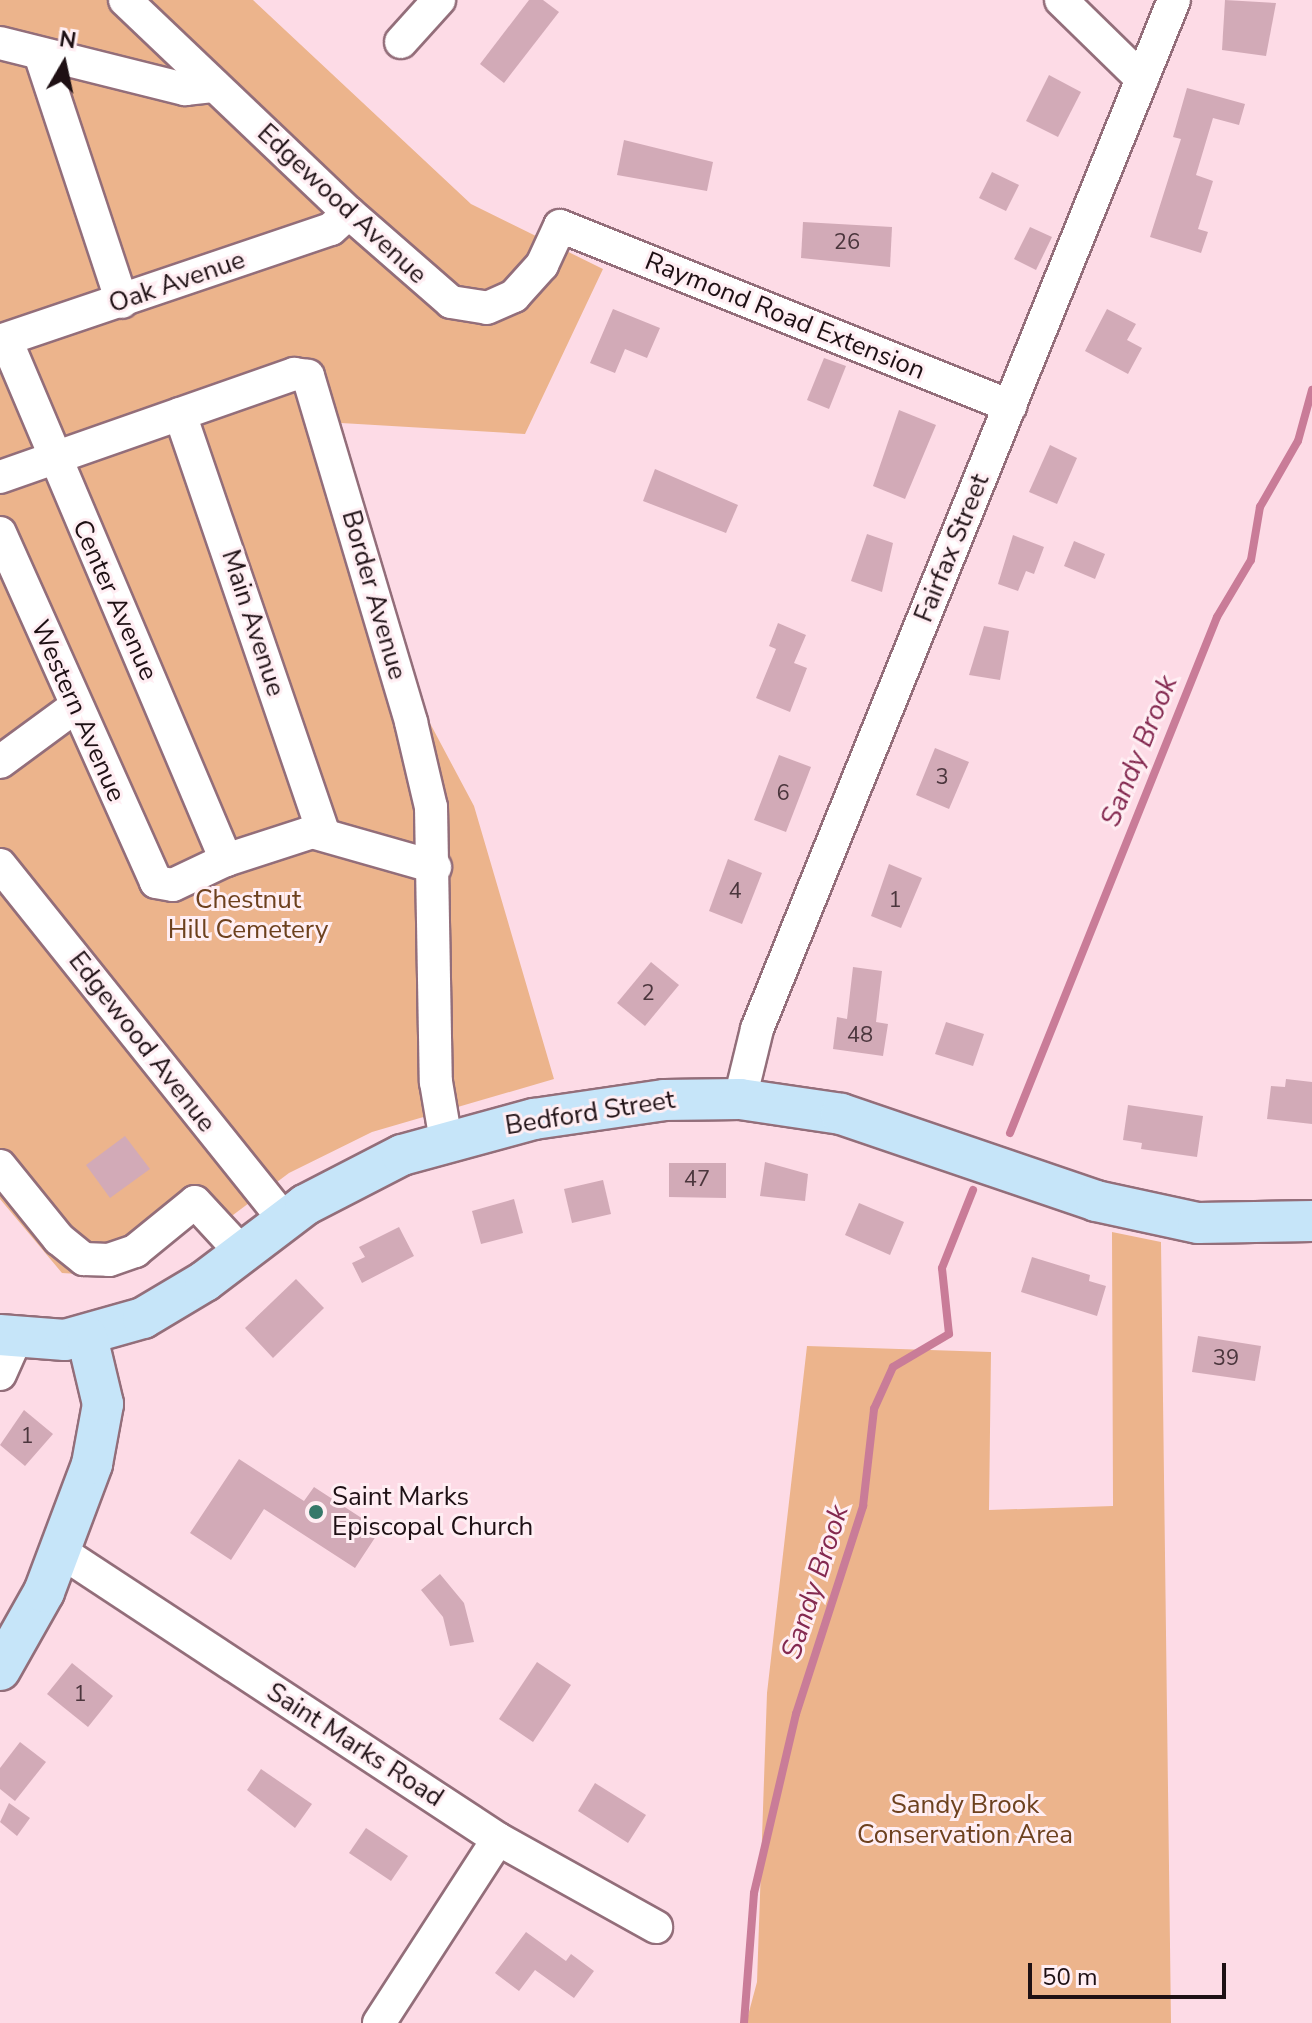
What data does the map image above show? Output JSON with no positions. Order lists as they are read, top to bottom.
{
  "streets": {
    "main road": ["Bedford Street"],
    "street": [
      "Edgewood Avenue",
      "Oak Avenue",
      "Raymond Road Extension",
      "Fairfax Street",
      "Border Avenue",
      "Center Avenue",
      "Main Avenue",
      "Western Avenue",
      "Saint Marks Road"
    ]
  },
  "crossings": [
    ["Edgewood Avenue", "Oak Avenue"],
    ["Edgewood Avenue", "Raymond Road Extension"],
    ["Edgewood Avenue", "Bedford Street"],
    ["Oak Avenue", "Center Avenue"],
    ["Raymond Road Extension", "Fairfax Street"],
    ["Fairfax Street", "Bedford Street"],
    ["Border Avenue", "Center Avenue"],
    ["Border Avenue", "Main Avenue"],
    ["Border Avenue", "Bedford Street"],
    ["Center Avenue", "Western Avenue"]
  ],
  "water": ["Sandy Brook"],
  "parks": ["Chestnut Hill Cemetery", "Sandy Brook Conservation Area"],
  "places": ["Saint Marks Episcopal Church"],
  "house_numbers": [
    "26",
    "3",
    "6",
    "4",
    "1",
    "2",
    "48",
    "47",
    "39",
    "1",
    "1"
  ],
  "scale_bar": "50 m",
  "north": "top"
}
